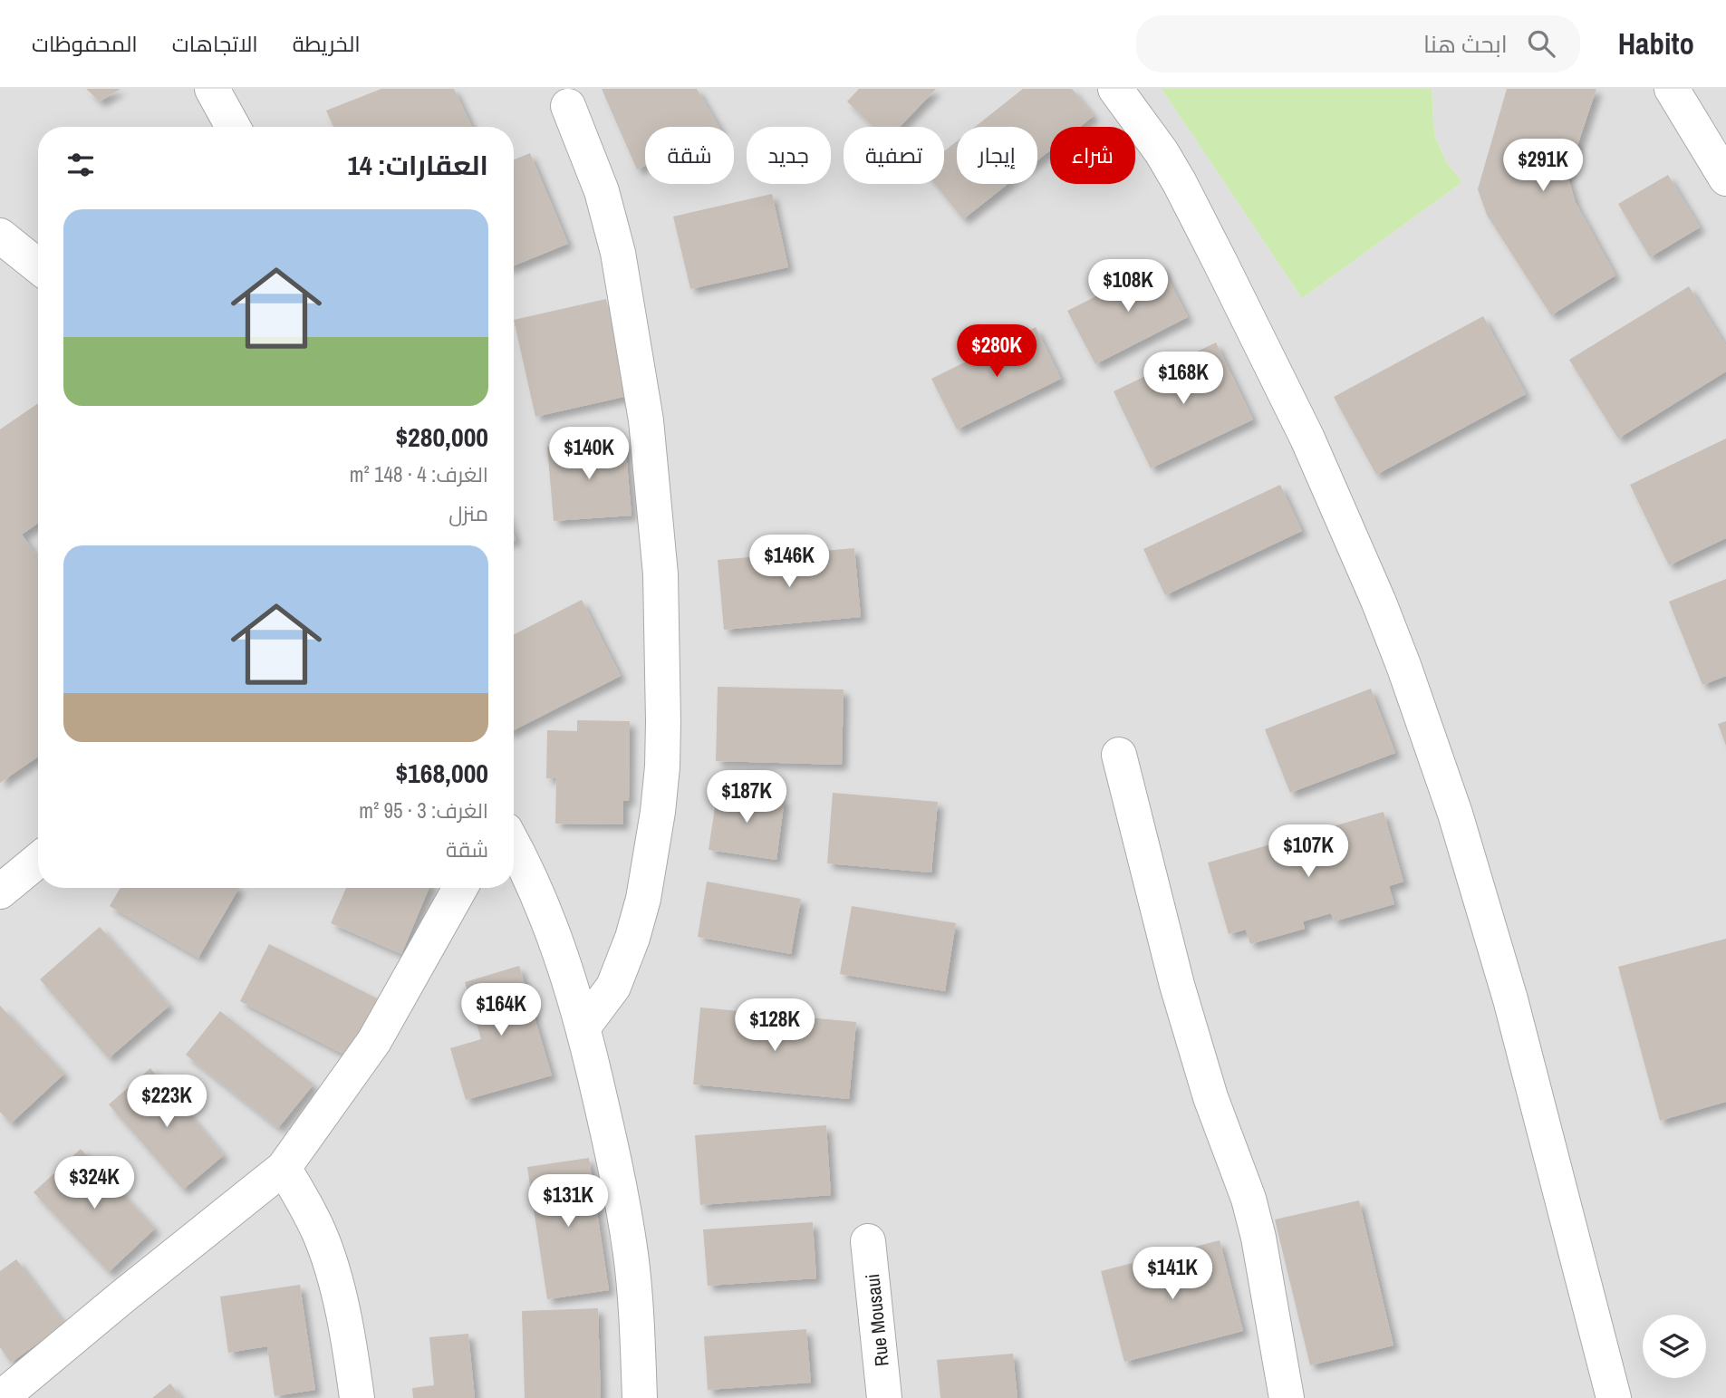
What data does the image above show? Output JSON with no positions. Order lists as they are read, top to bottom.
{
  "streets": {
    "street": ["Rue Mousaui"]
  },
  "page": {
    "header": "Habito",
    "search": "ابحث هنا",
    "nav": ["الخريطة", "الاتجاهات", "المحفوظات"],
    "chip": [
      "شراء",
      "إيجار",
      "تصفية",
      "جديد",
      "شقة"
    ],
    "heading": "العقارات: 14",
    "price": [
      "$291K",
      "$108K",
      "$280K",
      "$168K",
      "$140K",
      "$146K",
      "$187K",
      "$107K",
      "$164K",
      "$128K",
      "$223K",
      "$324K",
      "$131K",
      "$141K"
    ],
    "list": [
      {
        "name": "$280,000",
        "note": "الغرف: 4 · 148 m² · منزل"
      },
      {
        "name": "$168,000",
        "note": "الغرف: 3 · 95 m² · شقة"
      }
    ]
  }
}
